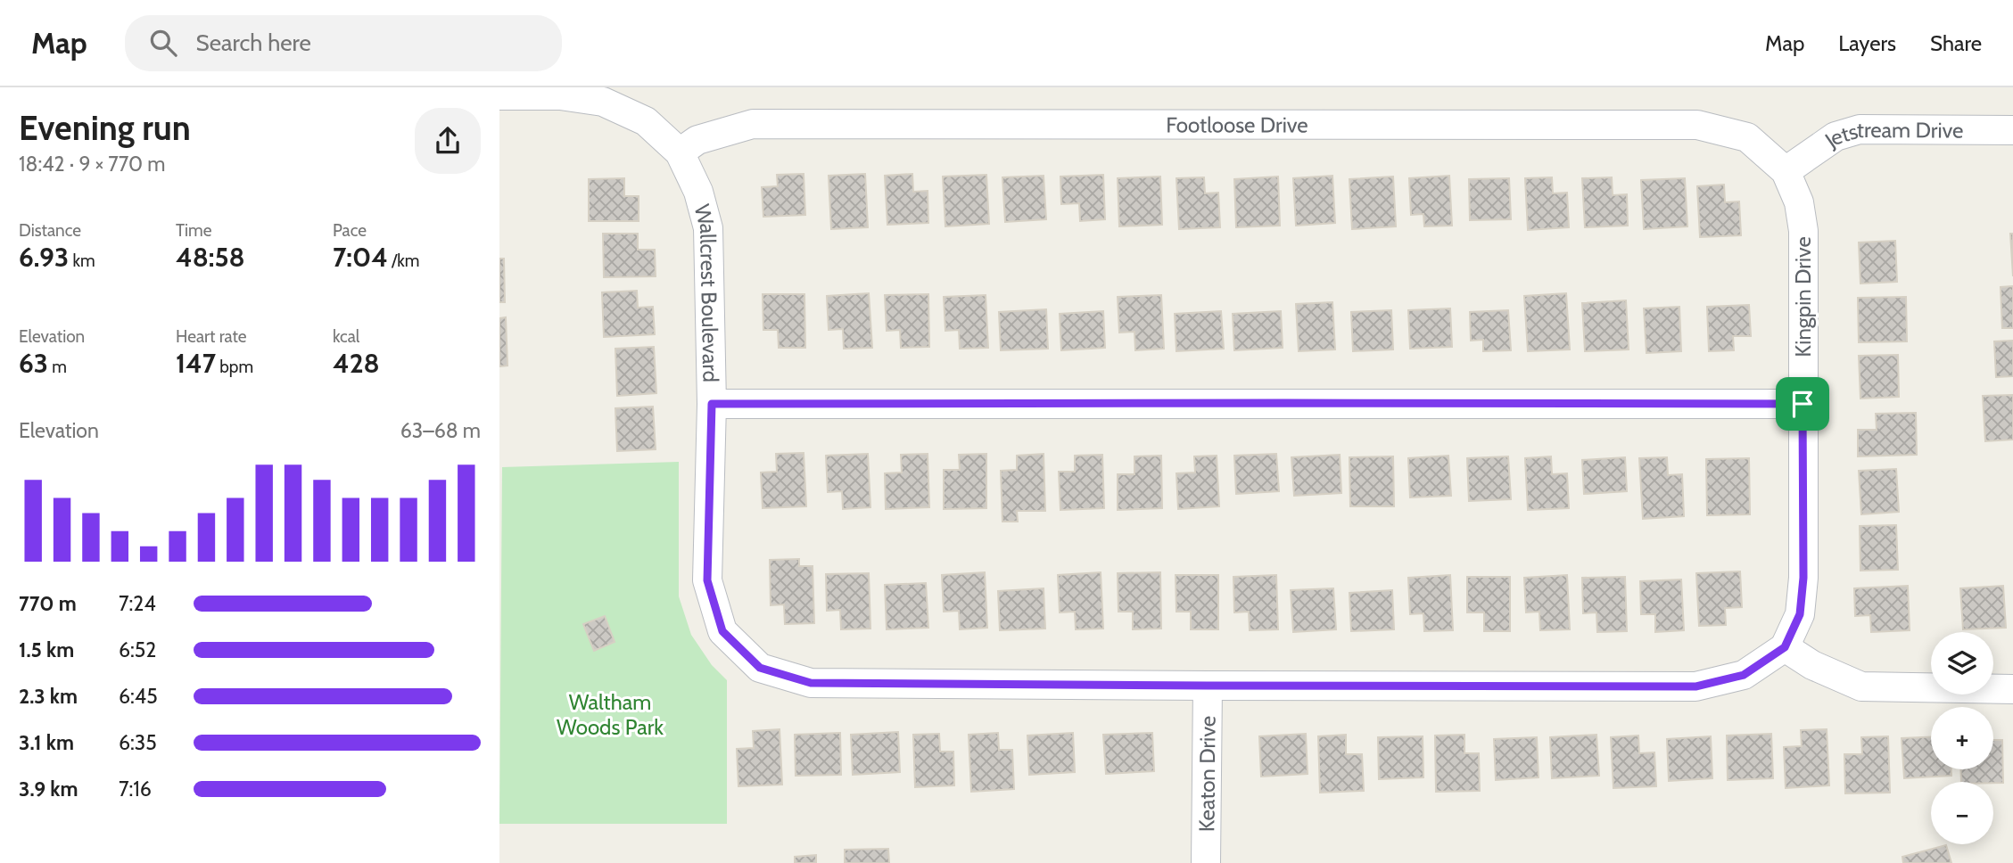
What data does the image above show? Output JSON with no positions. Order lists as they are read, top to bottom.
{
  "streets": {
    "street": [
      "Footloose Drive",
      "Jetstream Drive",
      "Wallcrest Boulevard",
      "Kingpin Drive",
      "Keaton Drive"
    ]
  },
  "crossings": [
    ["Footloose Drive", "Jetstream Drive"],
    ["Footloose Drive", "Wallcrest Boulevard"],
    ["Footloose Drive", "Kingpin Drive"],
    ["Jetstream Drive", "Kingpin Drive"],
    ["Wallcrest Boulevard", "Kingpin Drive"],
    ["Wallcrest Boulevard", "Keaton Drive"]
  ],
  "parks": ["Waltham Woods Park"],
  "page": {
    "header": "Map",
    "search": "Search here",
    "nav": ["Map", "Layers", "Share"],
    "heading": ["Evening run", "18:42 · 9 × 770 m"],
    "stats": [
      ["Distance", "6.93 km"],
      ["Time", "48:58"],
      ["Pace", "7:04 /km"],
      ["Elevation", "63 m"],
      ["Heart rate", "147 bpm"],
      ["kcal", "428"]
    ],
    "chart": ["Elevation", "63–68 m"],
    "list": [
      {
        "name": "770 m",
        "note": "7:24"
      },
      {
        "name": "1.5 km",
        "note": "6:52"
      },
      {
        "name": "2.3 km",
        "note": "6:45"
      },
      {
        "name": "3.1 km",
        "note": "6:35"
      },
      {
        "name": "3.9 km",
        "note": "7:16"
      }
    ],
    "map_buttons": ["+", "−"]
  }
}
